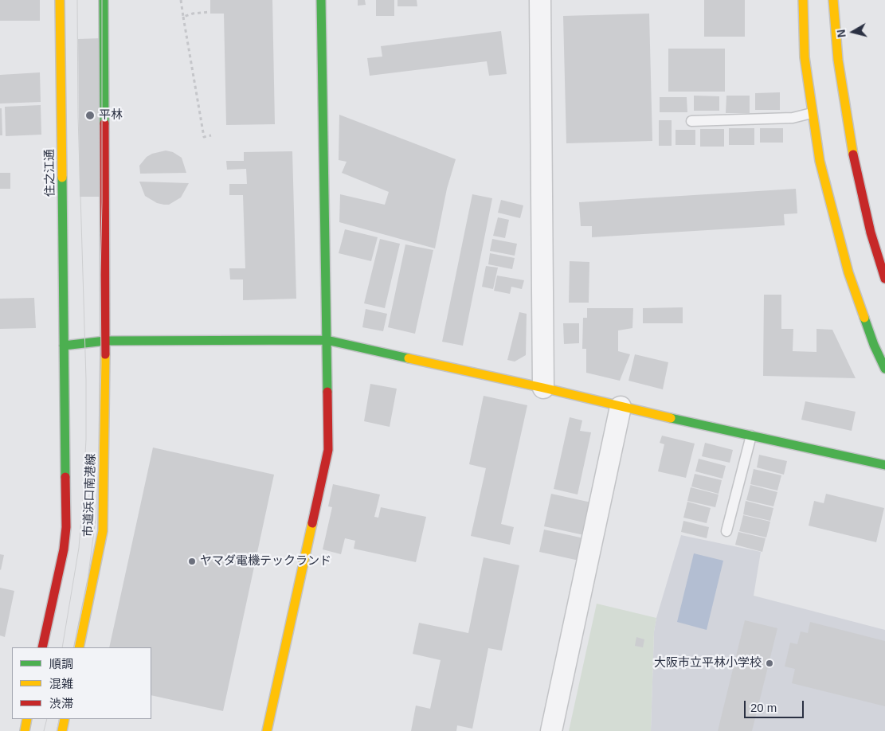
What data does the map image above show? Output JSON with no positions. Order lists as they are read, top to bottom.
{
  "streets": {
    "street": ["住之江通", "市道浜口南港線"]
  },
  "crossings": [
    ["住之江通", "市道浜口南港線"]
  ],
  "places": ["平林", "ヤマダ電機テックランド", "大阪市立平林小学校"],
  "legend": ["順調", "混雑", "渋滞"],
  "scale_bar": "20 m",
  "north": "left"
}
